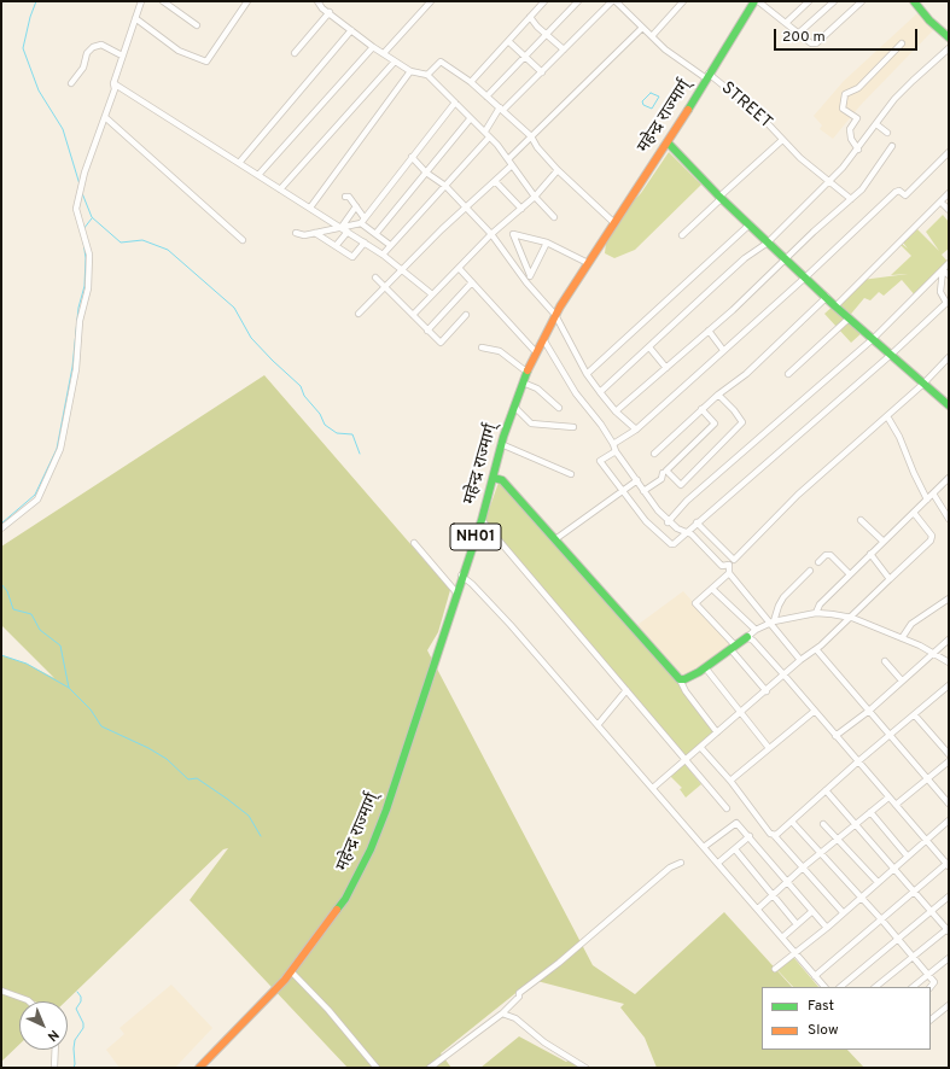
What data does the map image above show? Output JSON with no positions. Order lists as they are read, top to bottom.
{
  "streets": {
    "main road": ["महेन्द्र राज्मार्ग्", "NH01"],
    "street": ["STREET"]
  },
  "crossings": [
    ["STREET", "महेन्द्र राज्मार्ग्"]
  ],
  "legend": ["Fast", "Slow"],
  "scale_bar": "200 m",
  "north": "bottom right"
}
